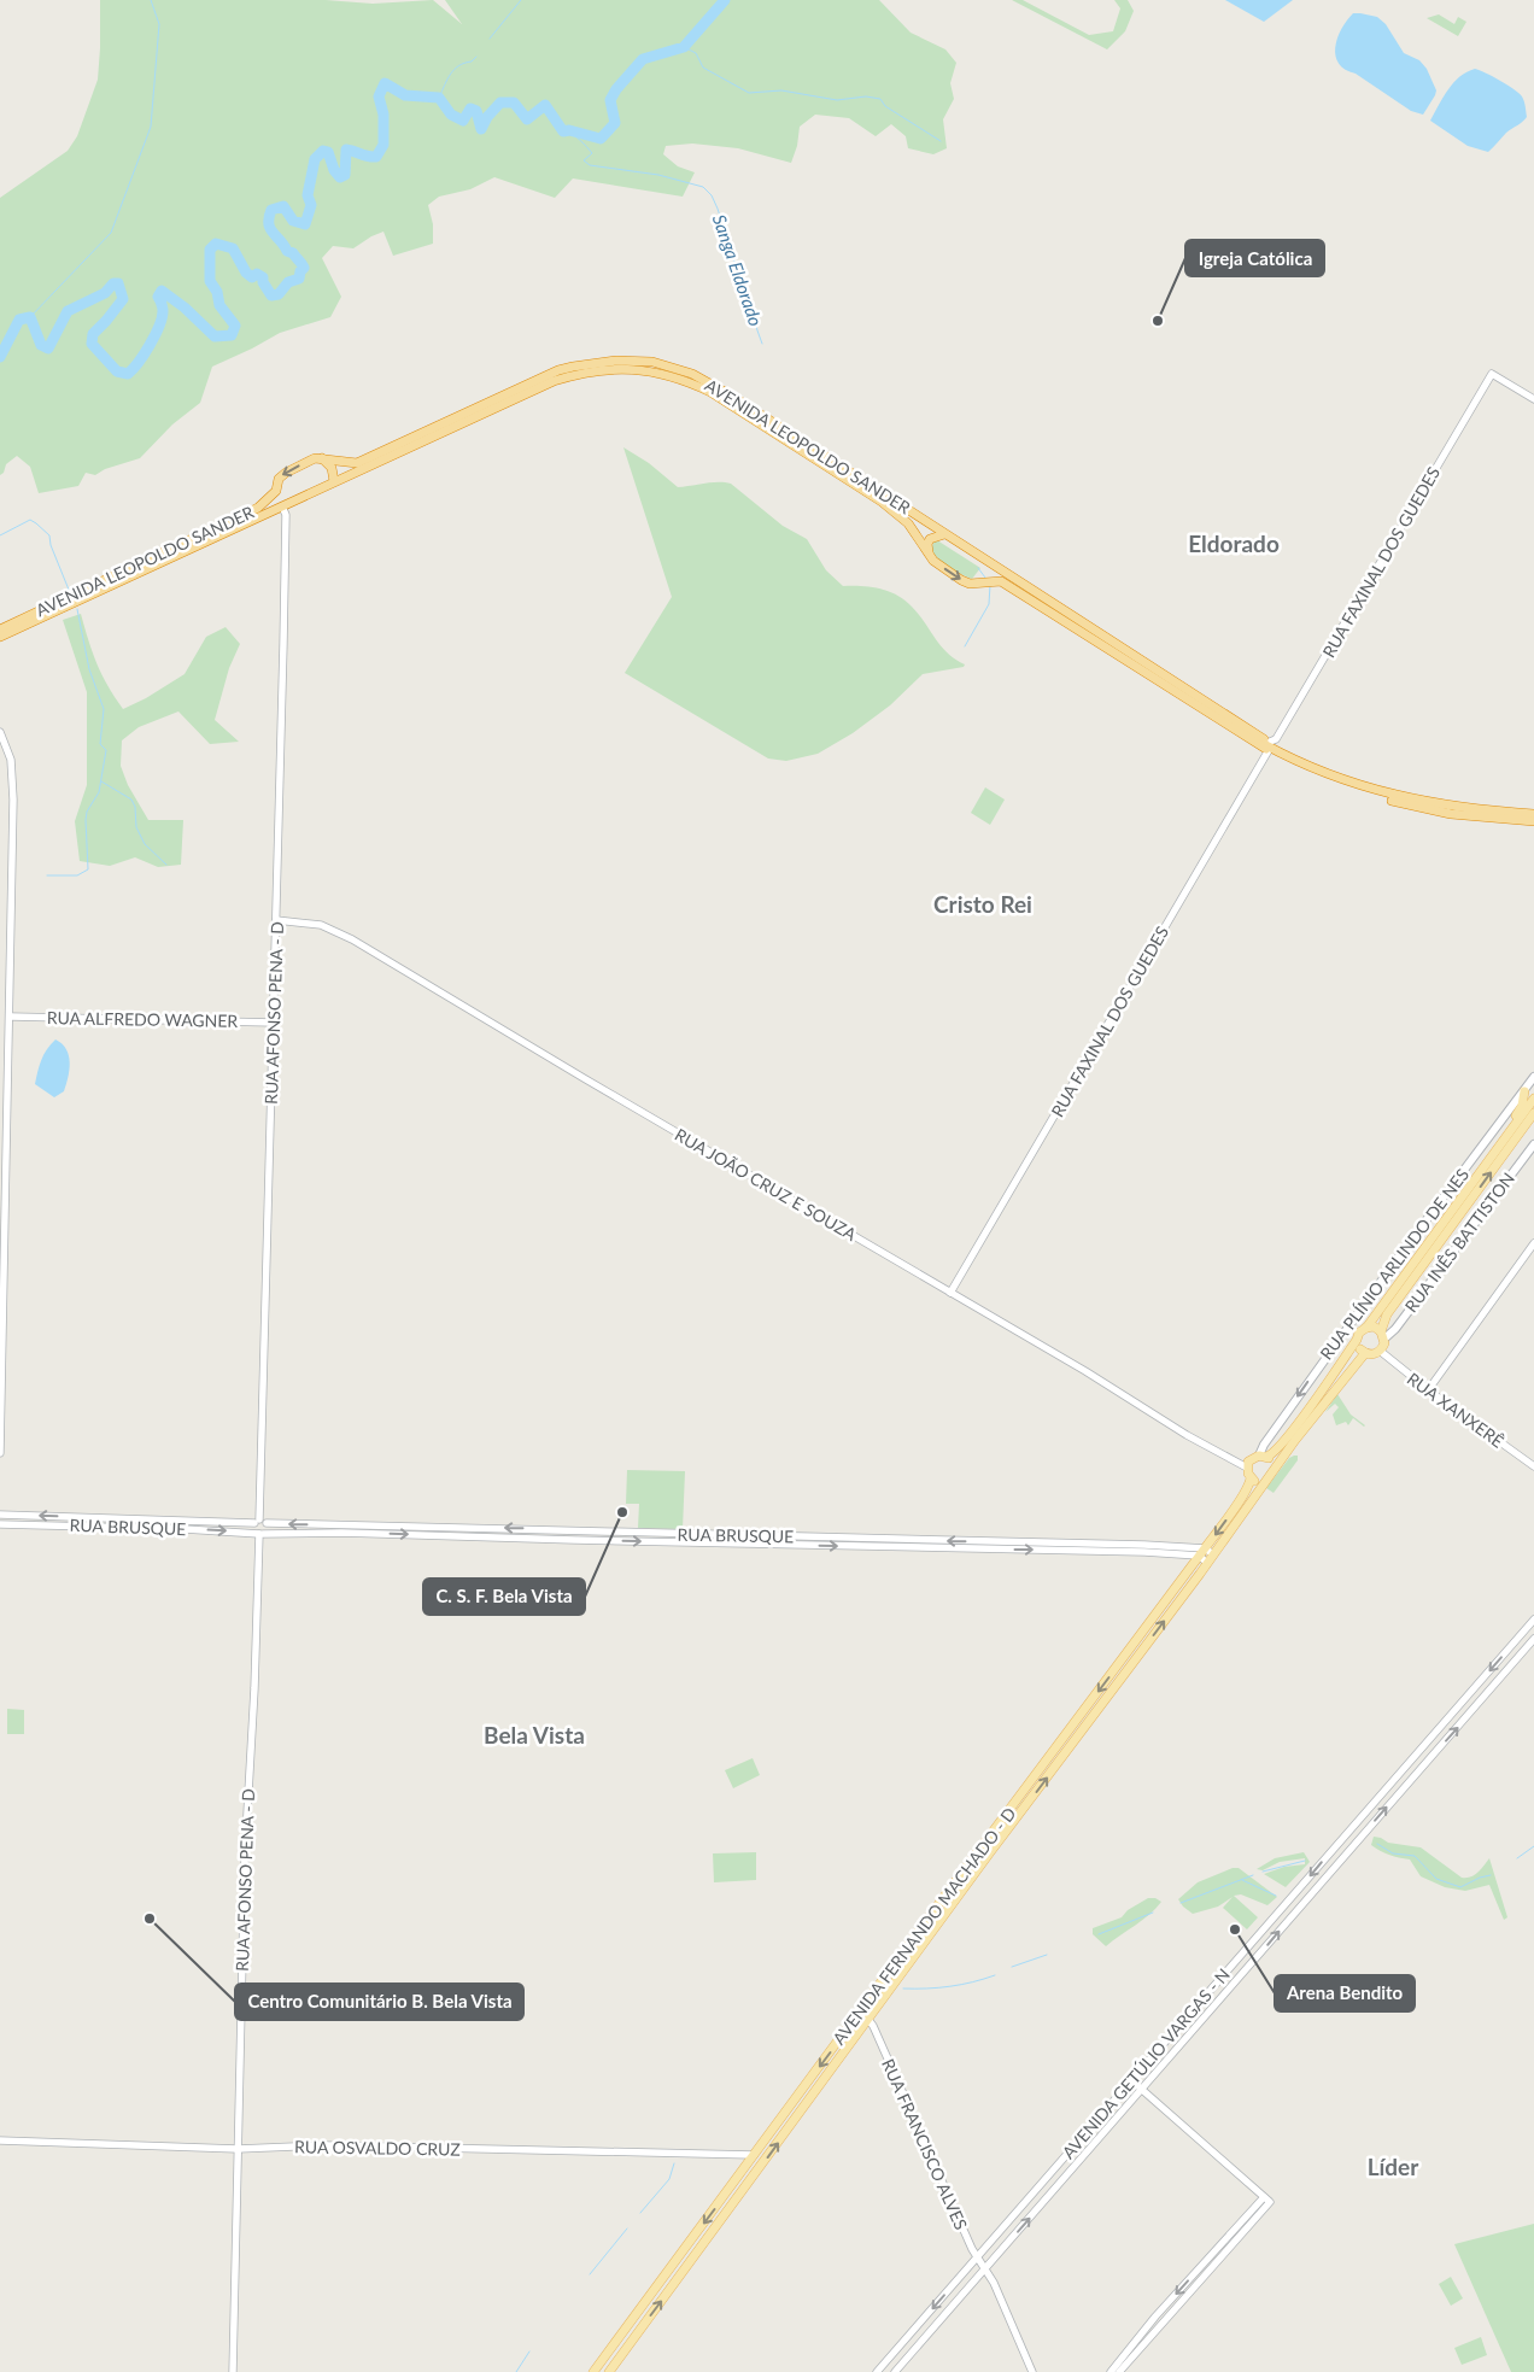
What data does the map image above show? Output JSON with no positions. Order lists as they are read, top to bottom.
{
  "streets": {
    "highway": ["AVENIDA LEOPOLDO SANDER"],
    "main road": ["RUA INÊS BATTISTON", "RUA PLÍNIO ARLINDO DE NES", "AVENIDA FERNANDO MACHADO - D"],
    "street": [
      "RUA FAXINAL DOS GUEDES",
      "RUA AFONSO PENA - D",
      "RUA ALFREDO WAGNER",
      "RUA JOÃO CRUZ E SOUZA",
      "RUA XANXERÊ",
      "RUA BRUSQUE",
      "AVENIDA GETÚLIO VARGAS - N",
      "RUA FRANCISCO ALVES",
      "RUA OSVALDO CRUZ"
    ]
  },
  "crossings": [
    ["AVENIDA LEOPOLDO SANDER", "RUA FAXINAL DOS GUEDES"],
    ["AVENIDA LEOPOLDO SANDER", "RUA AFONSO PENA - D"],
    ["RUA FAXINAL DOS GUEDES", "RUA JOÃO CRUZ E SOUZA"],
    ["RUA AFONSO PENA - D", "RUA ALFREDO WAGNER"],
    ["RUA AFONSO PENA - D", "RUA JOÃO CRUZ E SOUZA"],
    ["RUA AFONSO PENA - D", "RUA BRUSQUE"],
    ["RUA AFONSO PENA - D", "RUA OSVALDO CRUZ"],
    ["RUA JOÃO CRUZ E SOUZA", "RUA PLÍNIO ARLINDO DE NES"],
    ["RUA JOÃO CRUZ E SOUZA", "AVENIDA FERNANDO MACHADO - D"],
    ["RUA INÊS BATTISTON", "RUA XANXERÊ"],
    ["RUA PLÍNIO ARLINDO DE NES", "AVENIDA FERNANDO MACHADO - D"],
    ["RUA BRUSQUE", "AVENIDA FERNANDO MACHADO - D"],
    ["AVENIDA FERNANDO MACHADO - D", "RUA FRANCISCO ALVES"],
    ["AVENIDA FERNANDO MACHADO - D", "RUA OSVALDO CRUZ"],
    ["AVENIDA GETÚLIO VARGAS - N", "RUA FRANCISCO ALVES"]
  ],
  "districts": [
    "Eldorado",
    "Cristo Rei",
    "Bela Vista",
    "Líder"
  ],
  "water": ["Sanga Eldorado"],
  "places": [
    "Igreja Católica",
    "C. S. F. Bela Vista",
    "Centro Comunitário B. Bela Vista",
    "Arena Bendito"
  ]
}
